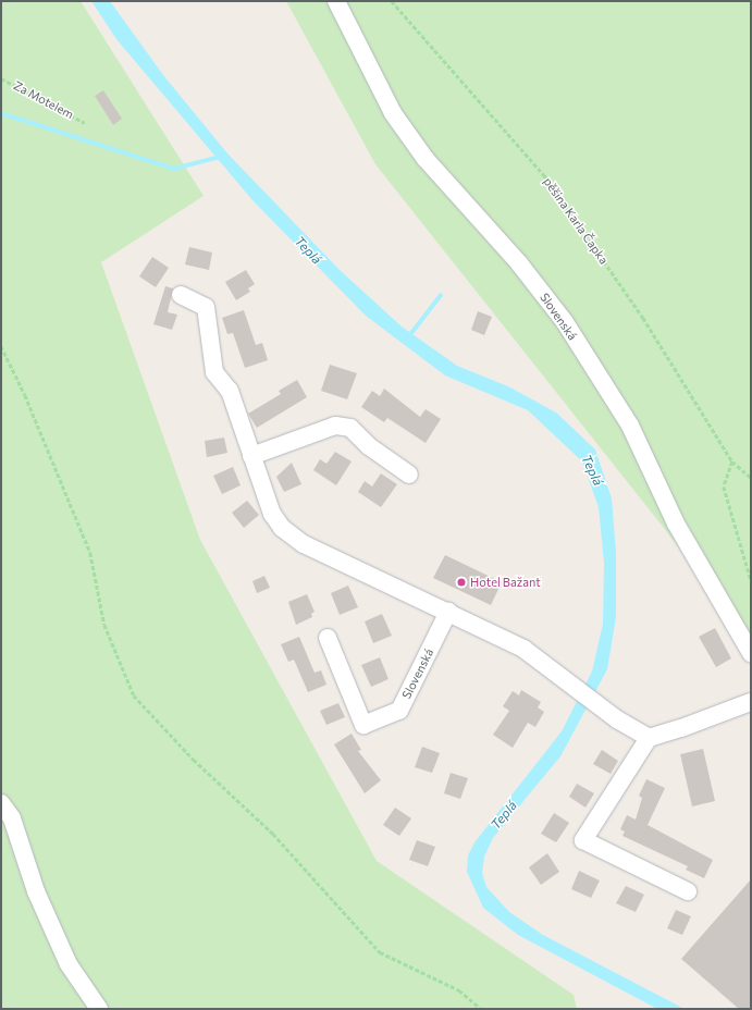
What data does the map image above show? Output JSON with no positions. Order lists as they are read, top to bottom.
{
  "streets": {
    "street": ["Slovenská"],
    "path": ["Za Motelem", "pěšina Karla Čapka"]
  },
  "water": ["Teplá"],
  "places": ["Hotel Bažant"]
}
